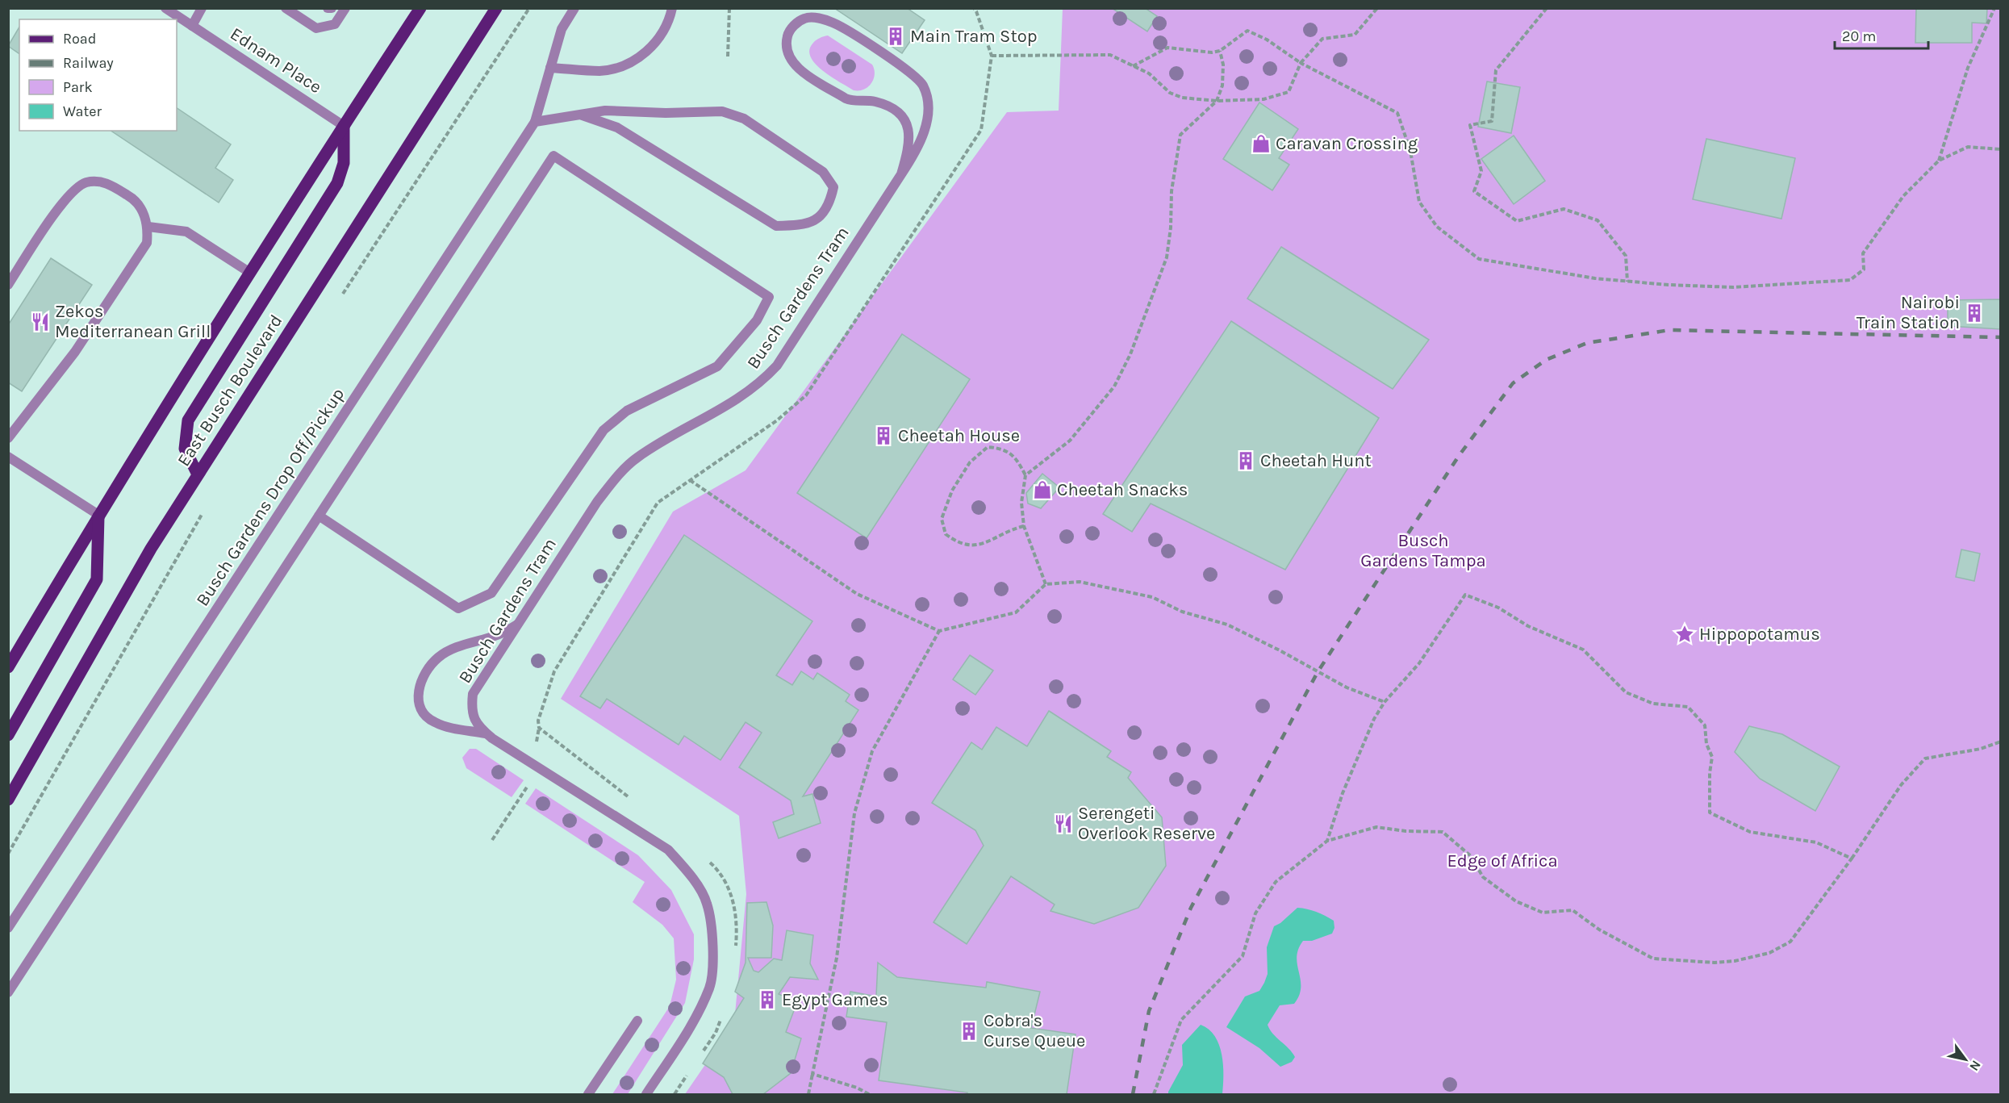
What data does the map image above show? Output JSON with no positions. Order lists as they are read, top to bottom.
{
  "streets": {
    "main road": ["East Busch Boulevard"],
    "street": ["Ednam Place", "Busch Gardens Tram", "Busch Gardens Drop Off/Pickup"]
  },
  "parks": ["Busch Gardens Tampa", "Edge of Africa"],
  "places": {
    "building": [
      "Main Tram Stop",
      "Nairobi Train Station",
      "Cheetah House",
      "Cheetah Hunt",
      "Egypt Games",
      "Cobra's Curse Queue"
    ],
    "shop": ["Caravan Crossing", "Cheetah Snacks"],
    "restaurant": ["Zekos Mediterranean Grill", "Serengeti Overlook Reserve"],
    "place": ["Hippopotamus"]
  },
  "legend": [
    "Road",
    "Railway",
    "Park",
    "Water"
  ],
  "scale_bar": "20 m",
  "north": "bottom right"
}
